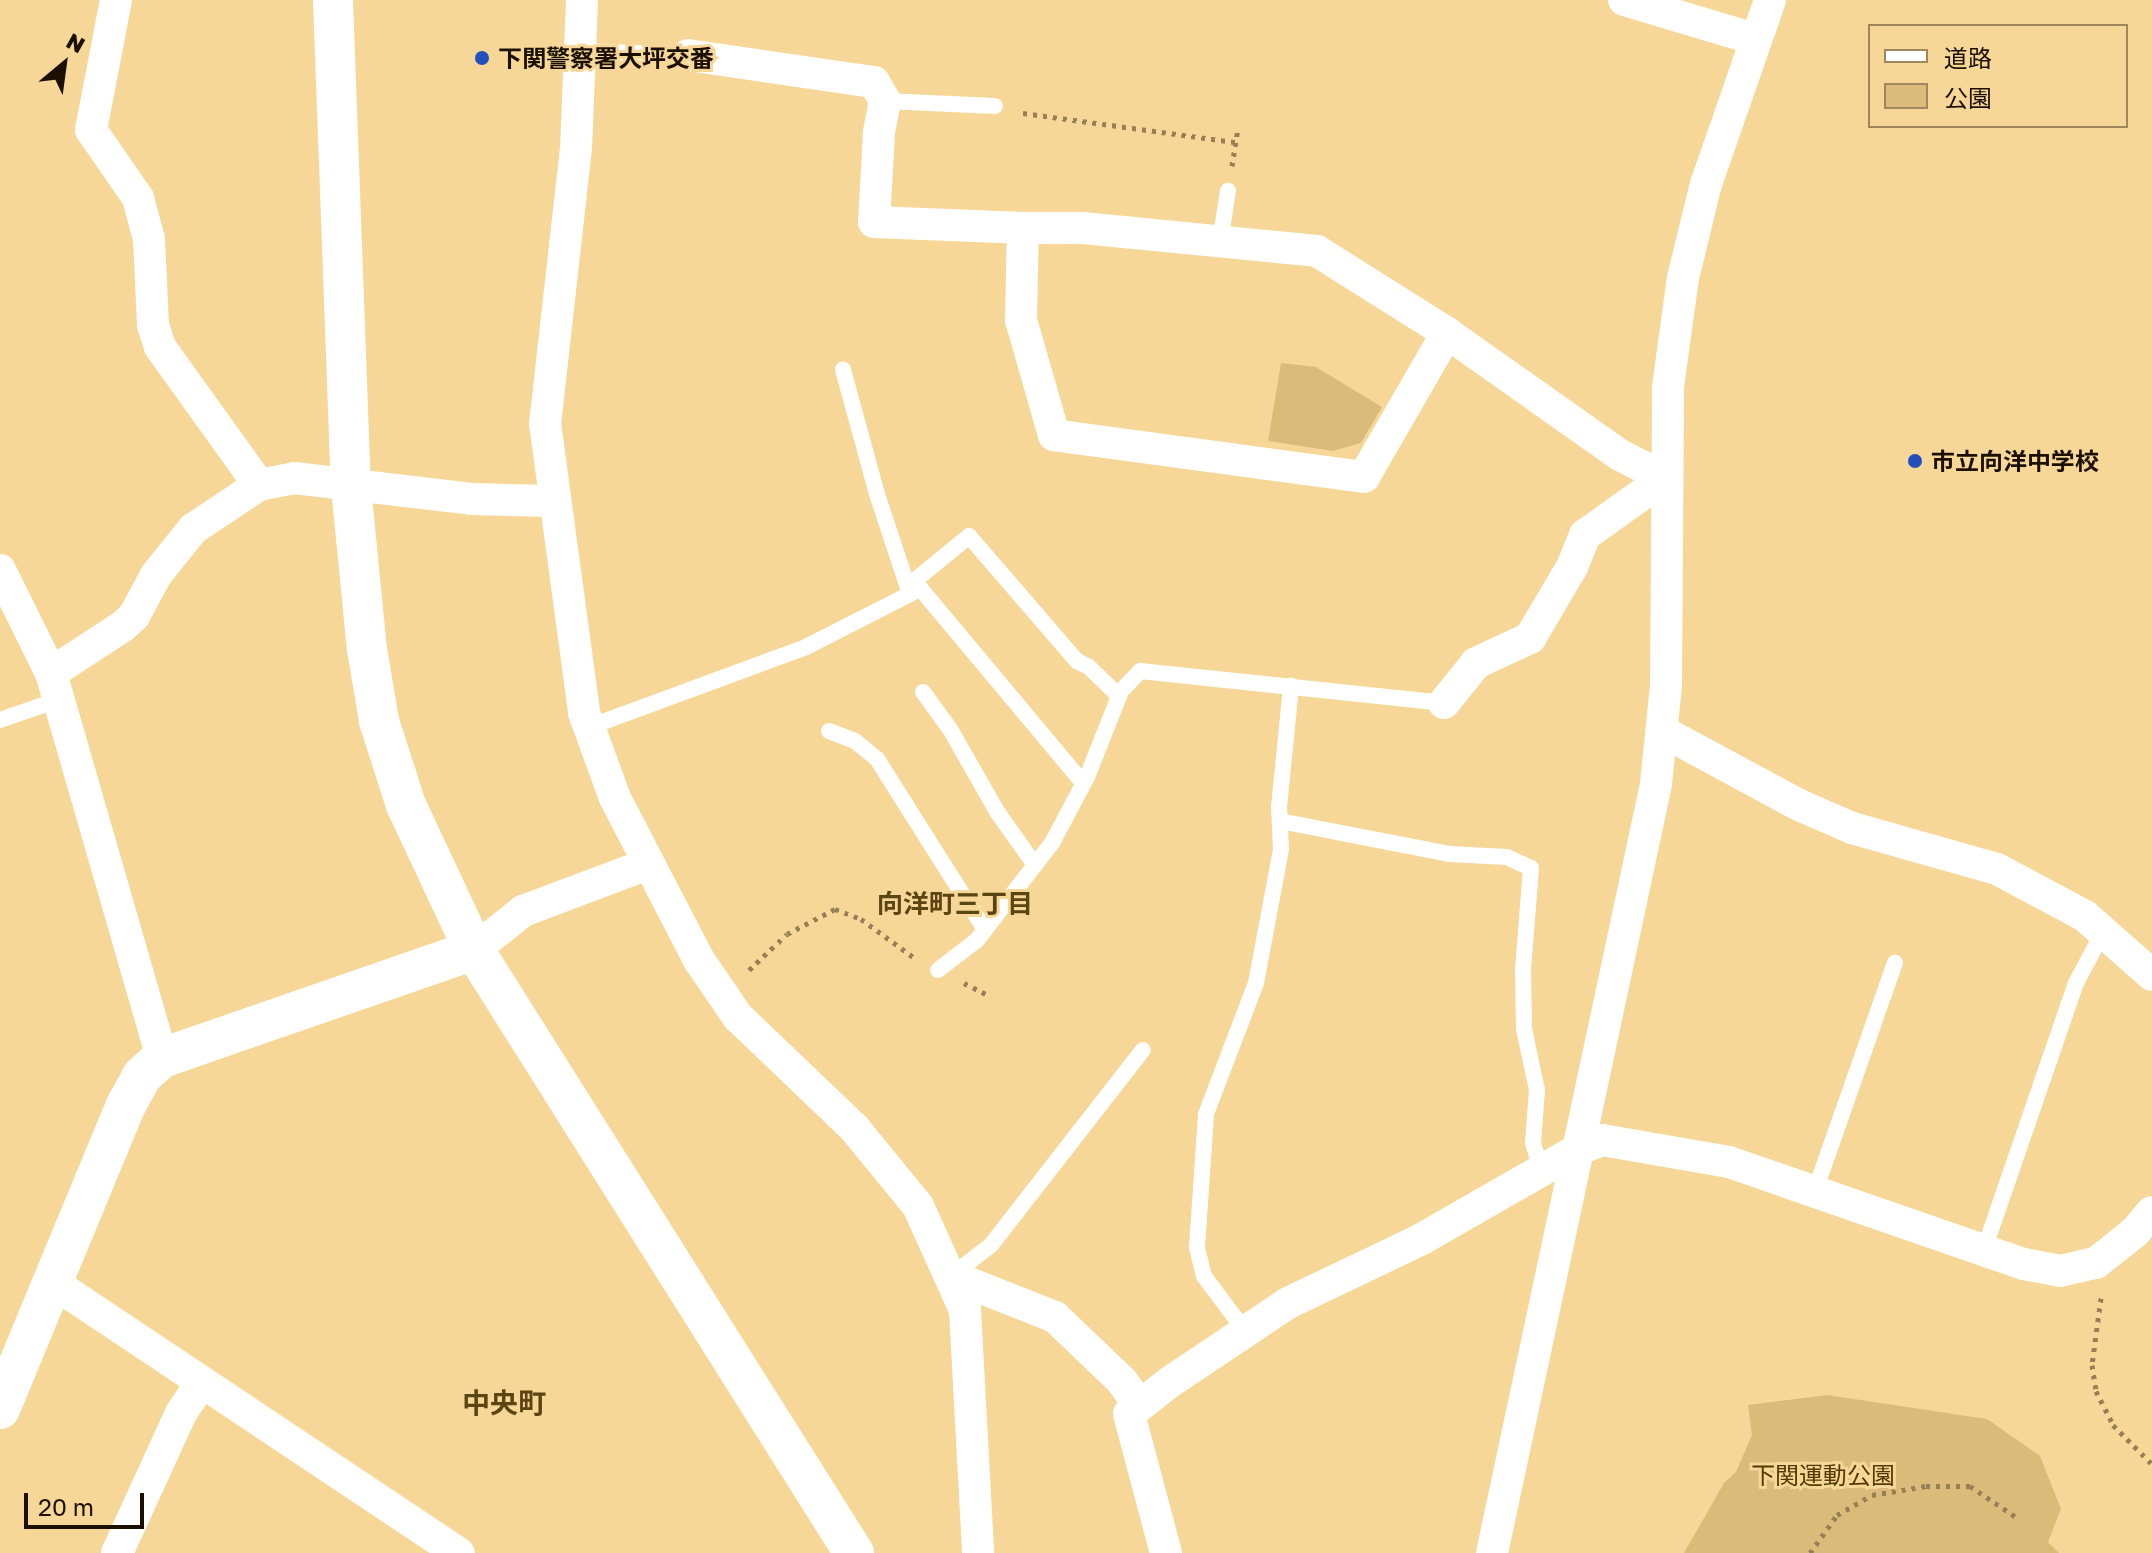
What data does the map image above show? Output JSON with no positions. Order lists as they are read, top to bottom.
{
  "districts": ["向洋町三丁目", "中央町"],
  "parks": ["下関運動公園"],
  "places": ["下関警察署大坪交番", "市立向洋中学校"],
  "legend": ["道路", "公園"],
  "scale_bar": "20 m",
  "north": "top right"
}
